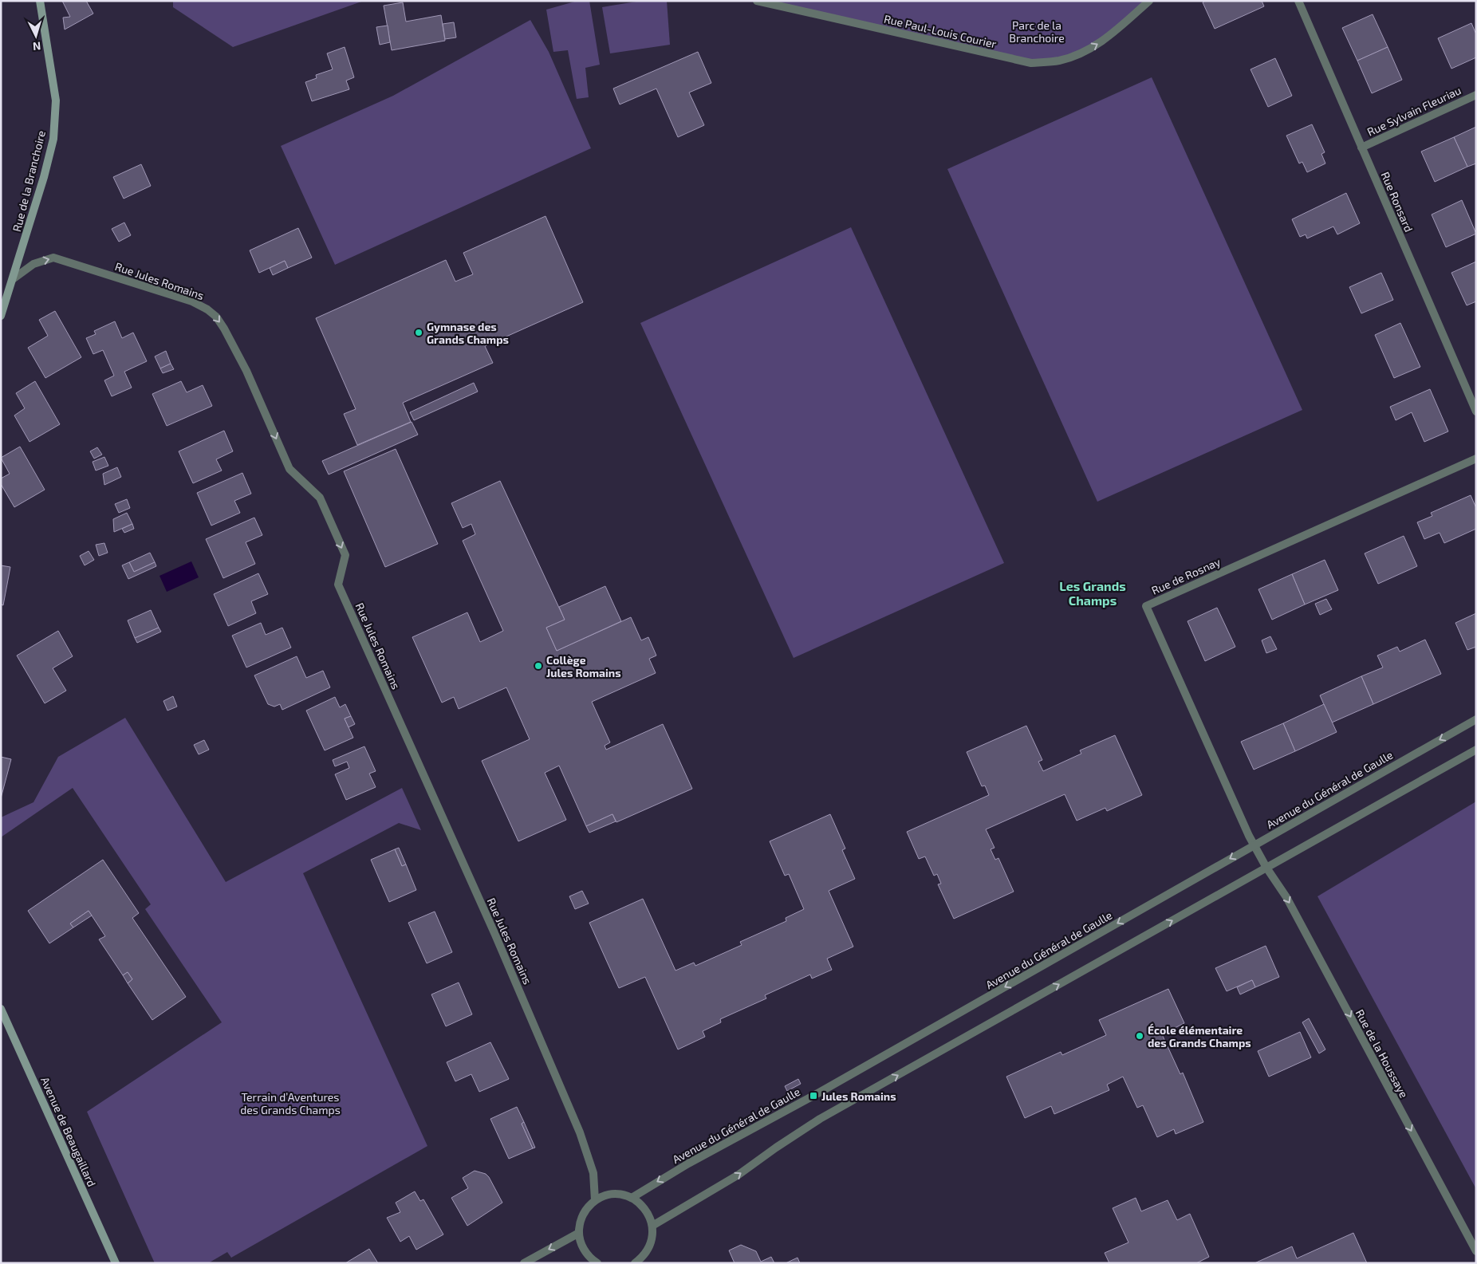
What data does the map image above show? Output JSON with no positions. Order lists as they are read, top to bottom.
{
  "streets": {
    "main road": ["Rue de la Branchoire", "Avenue de Beaugaillard"],
    "street": [
      "Rue Paul-Louis Courier",
      "Rue Sylvain Fleuriau",
      "Rue Ronsard",
      "Rue Jules Romains",
      "Rue de Rosnay",
      "Avenue du Général de Gaulle",
      "Rue de la Houssaye"
    ]
  },
  "crossings": [
    ["Rue Sylvain Fleuriau", "Rue Ronsard"],
    ["Rue de la Branchoire", "Rue Jules Romains"],
    ["Rue de Rosnay", "Avenue du Général de Gaulle"],
    ["Rue de Rosnay", "Rue de la Houssaye"]
  ],
  "one_way": ["Rue Paul-Louis Courier", "Rue Jules Romains", "Rue de la Houssaye"],
  "districts": ["Les Grands Champs"],
  "parks": ["Parc de la Branchoire", "Terrain d’Aventures des Grands Champs"],
  "places": {
    "other": ["Gymnase des Grands Champs", "Collège Jules Romains", "École élémentaire des Grands Champs"],
    "transit": ["Jules Romains"]
  },
  "north": "bottom"
}
